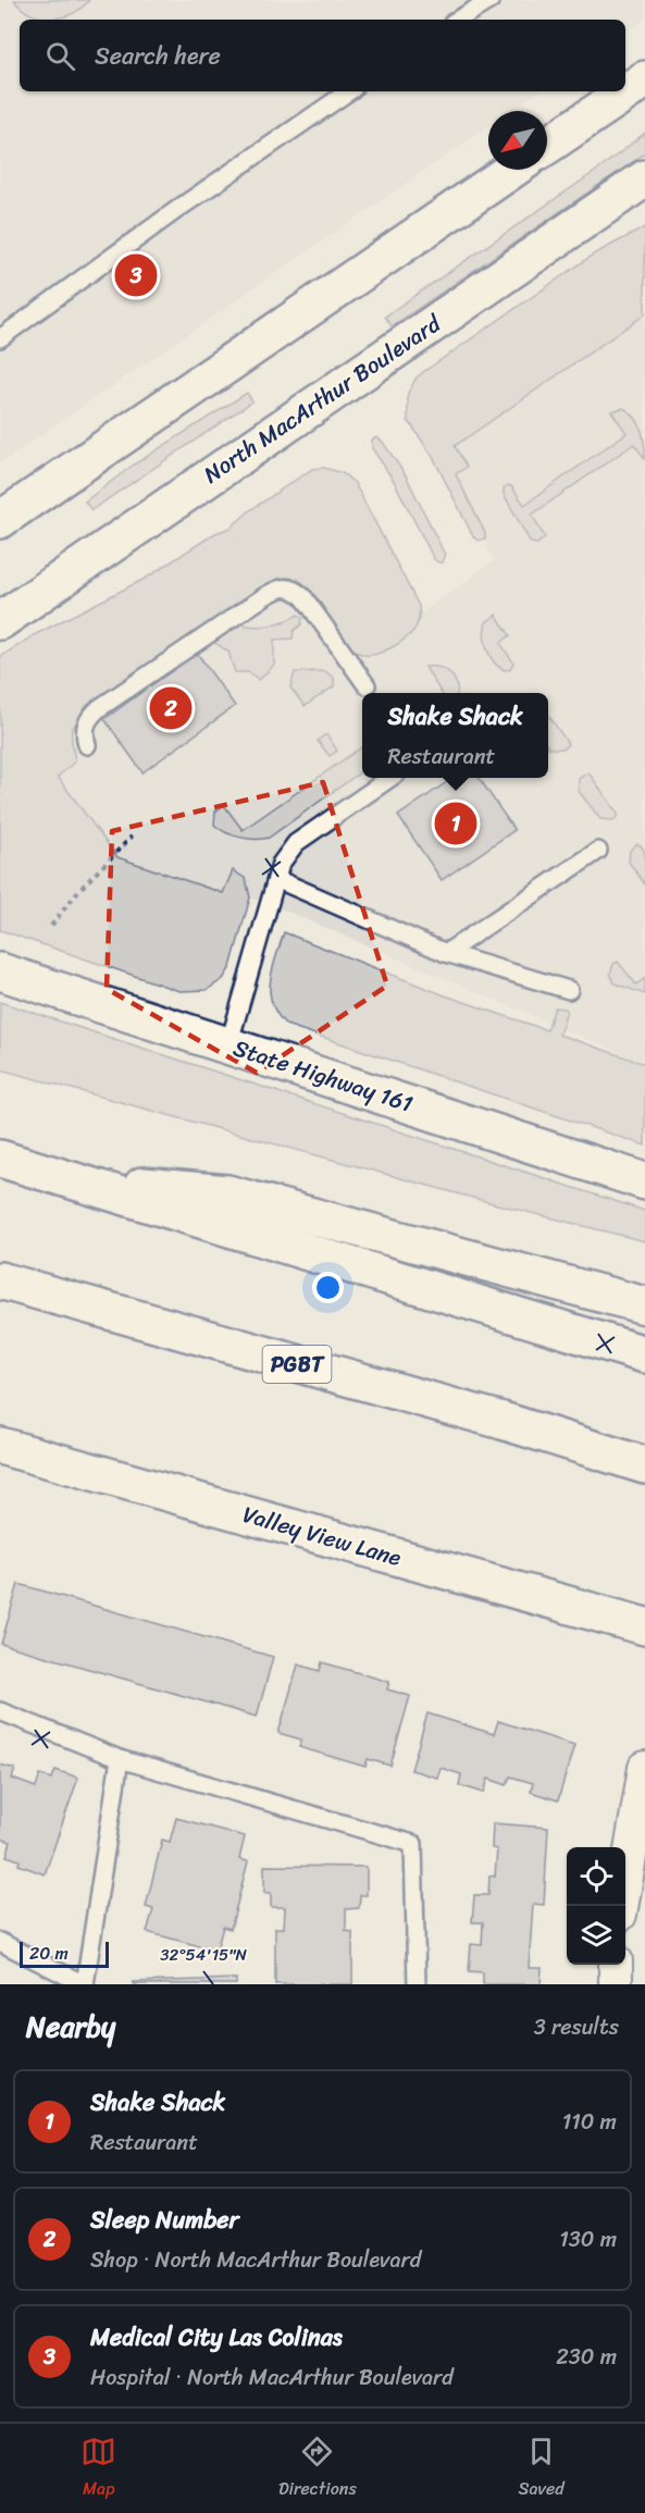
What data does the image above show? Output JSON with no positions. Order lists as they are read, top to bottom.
{
  "streets": {
    "main road": [
      "North MacArthur Boulevard",
      "State Highway 161",
      "PGBT",
      "Valley View Lane"
    ]
  },
  "scale_bar": "20 m",
  "north": "bottom left",
  "page": {
    "search": "Search here",
    "pins": ["3", "2", "1"],
    "popup": ["Shake Shack", "Restaurant"],
    "scale": "20 m",
    "heading": ["Nearby", "3 results"],
    "list": [
      {
        "mark": "1",
        "name": "Shake Shack",
        "note": "Restaurant",
        "value": "110 m"
      },
      {
        "mark": "2",
        "name": "Sleep Number",
        "note": "Shop · North MacArthur Boulevard",
        "value": "130 m"
      },
      {
        "mark": "3",
        "name": "Medical City Las Colinas",
        "note": "Hospital · North MacArthur Boulevard",
        "value": "230 m"
      }
    ],
    "nav": ["Map", "Directions", "Saved"]
  },
  "coordinates": ["32°54'15\"N"]
}
